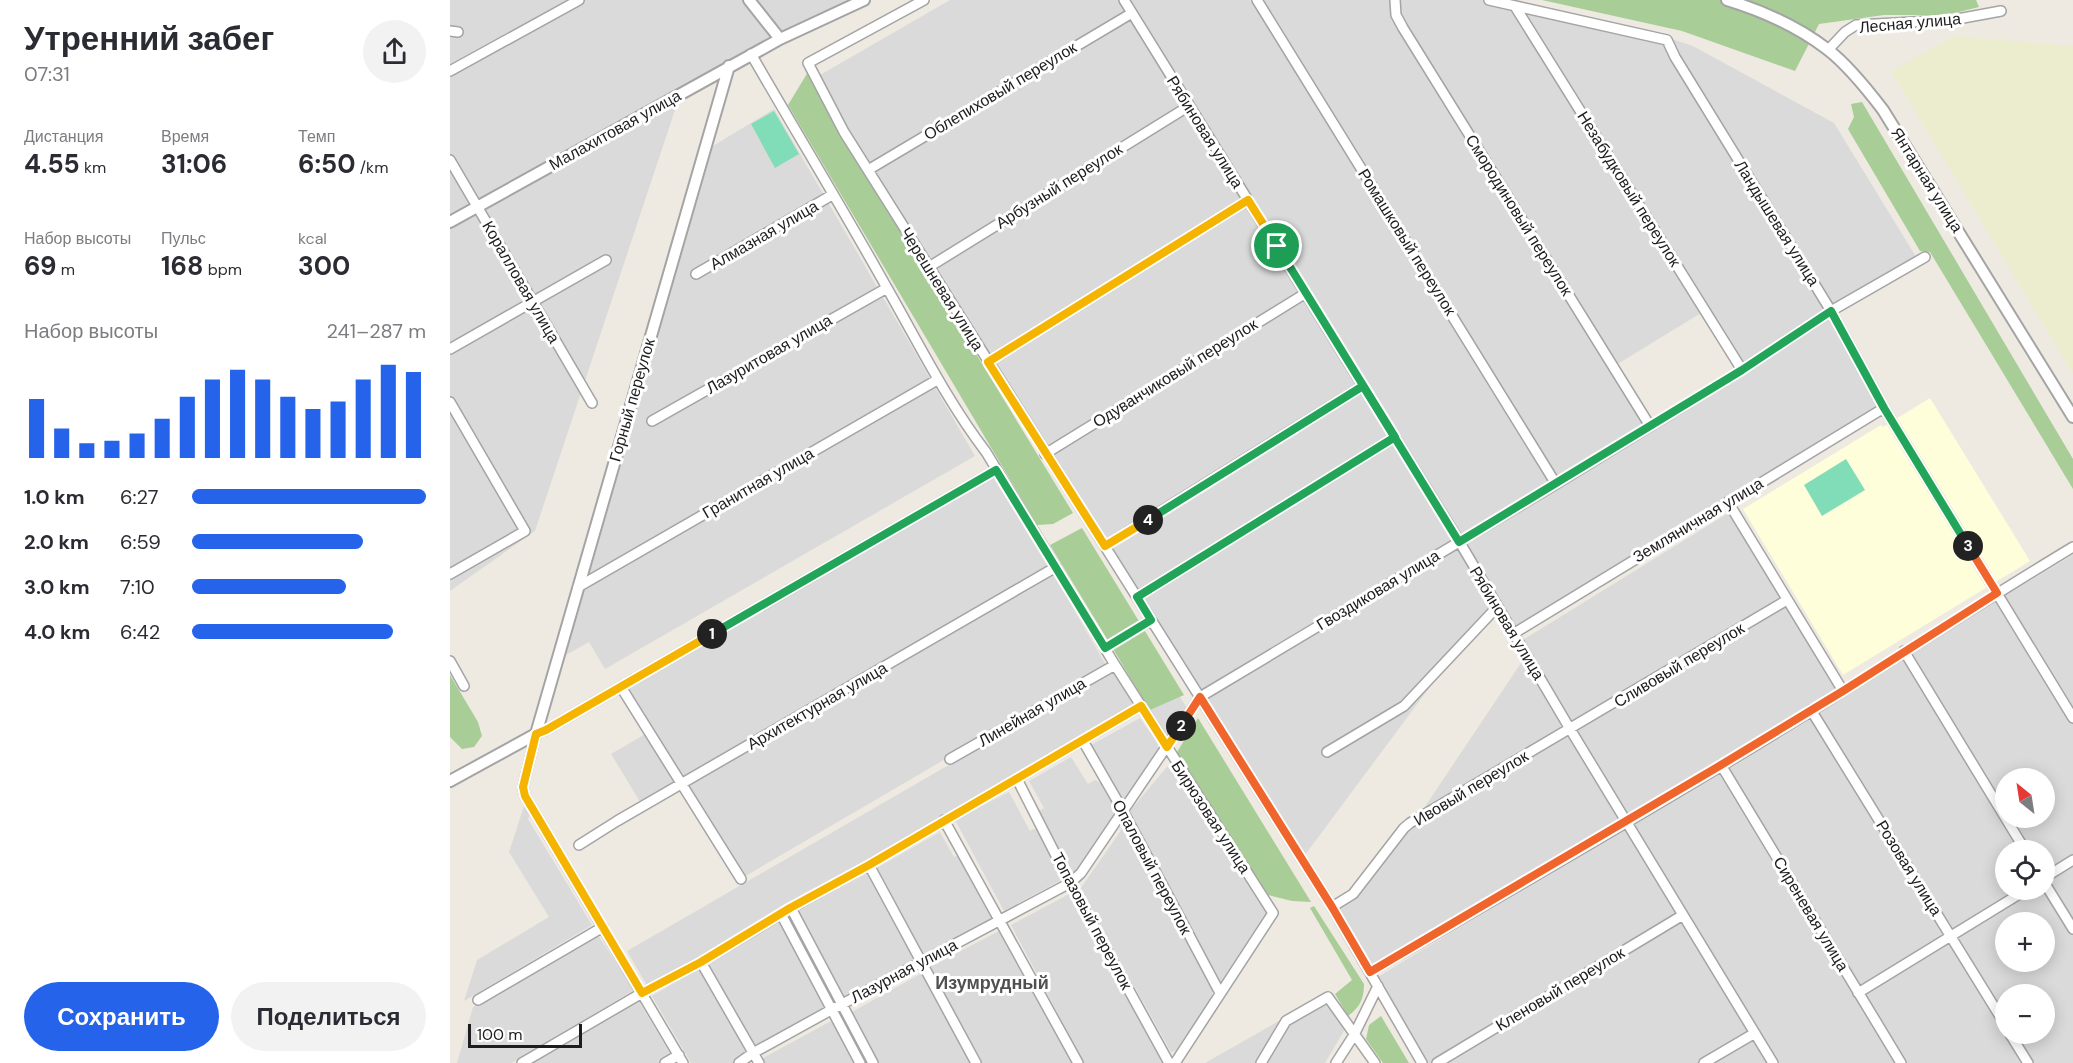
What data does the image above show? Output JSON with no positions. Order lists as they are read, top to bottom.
{
  "streets": {
    "street": [
      "Лесная улица",
      "Облепиховый переулок",
      "Малахитовая улица",
      "Рябиновая улица",
      "Янтарная улица",
      "Арбузный переулок",
      "Незабудковый переулок",
      "Смородиновый переулок",
      "Ландышевая улица",
      "Алмазная улица",
      "Ромашковый переулок",
      "Коралловая улица",
      "Черешневая улица",
      "Лазуритовая улица",
      "Одуванчиковый переулок",
      "Горный переулок",
      "Гранитная улица",
      "Земляничная улица",
      "Гвоздиковая улица",
      "Сливовый переулок",
      "Архитектурная улица",
      "Линейная улица",
      "Ивовый переулок",
      "Бирюзовая улица",
      "Опаловый переулок",
      "Розовая улица",
      "Сиреневая улица",
      "Топазовый переулок",
      "Лазурная улица",
      "Кленовый переулок"
    ]
  },
  "crossings": [
    ["Лесная улица", "Янтарная улица"],
    ["Облепиховый переулок", "Рябиновая улица"],
    ["Облепиховый переулок", "Черешневая улица"],
    ["Малахитовая улица", "Коралловая улица"],
    ["Малахитовая улица", "Горный переулок"],
    ["Малахитовая улица", "Бирюзовая улица"],
    ["Рябиновая улица", "Арбузный переулок"],
    ["Рябиновая улица", "Одуванчиковый переулок"],
    ["Рябиновая улица", "Земляничная улица"],
    ["Рябиновая улица", "Гвоздиковая улица"],
    ["Рябиновая улица", "Сливовый переулок"],
    ["Рябиновая улица", "Ивовый переулок"],
    ["Рябиновая улица", "Кленовый переулок"],
    ["Арбузный переулок", "Черешневая улица"],
    ["Незабудковый переулок", "Ландышевая улица"],
    ["Незабудковый переулок", "Гвоздиковая улица"],
    ["Смородиновый переулок", "Гвоздиковая улица"],
    ["Ландышевая улица", "Земляничная улица"],
    ["Ландышевая улица", "Гвоздиковая улица"],
    ["Алмазная улица", "Бирюзовая улица"],
    ["Ромашковый переулок", "Гвоздиковая улица"],
    ["Черешневая улица", "Одуванчиковый переулок"],
    ["Черешневая улица", "Гвоздиковая улица"],
    ["Черешневая улица", "Ивовый переулок"],
    ["Лазуритовая улица", "Бирюзовая улица"],
    ["Горный переулок", "Гранитная улица"],
    ["Гранитная улица", "Бирюзовая улица"],
    ["Сливовый переулок", "Ивовый переулок"],
    ["Архитектурная улица", "Бирюзовая улица"],
    ["Линейная улица", "Бирюзовая улица"],
    ["Бирюзовая улица", "Опаловый переулок"],
    ["Топазовый переулок", "Лазурная улица"]
  ],
  "districts": ["Изумрудный"],
  "scale_bar": "100 m",
  "north": "top left",
  "page": {
    "heading": ["Утренний забег", "07:31"],
    "stats": [
      ["Дистанция", "4.55 km"],
      ["Время", "31:06"],
      ["Темп", "6:50 /km"],
      ["Набор высоты", "69 m"],
      ["Пульс", "168 bpm"],
      ["kcal", "300"]
    ],
    "chart": ["Набор высоты", "241–287 m"],
    "list": [
      {
        "name": "1.0 km",
        "note": "6:27"
      },
      {
        "name": "2.0 km",
        "note": "6:59"
      },
      {
        "name": "3.0 km",
        "note": "7:10"
      },
      {
        "name": "4.0 km",
        "note": "6:42"
      }
    ],
    "pins": [
      "4",
      "3",
      "1",
      "2"
    ],
    "map_buttons": ["+", "−"],
    "buttons": ["Сохранить", "Поделиться"],
    "scale": "100 m"
  }
}
